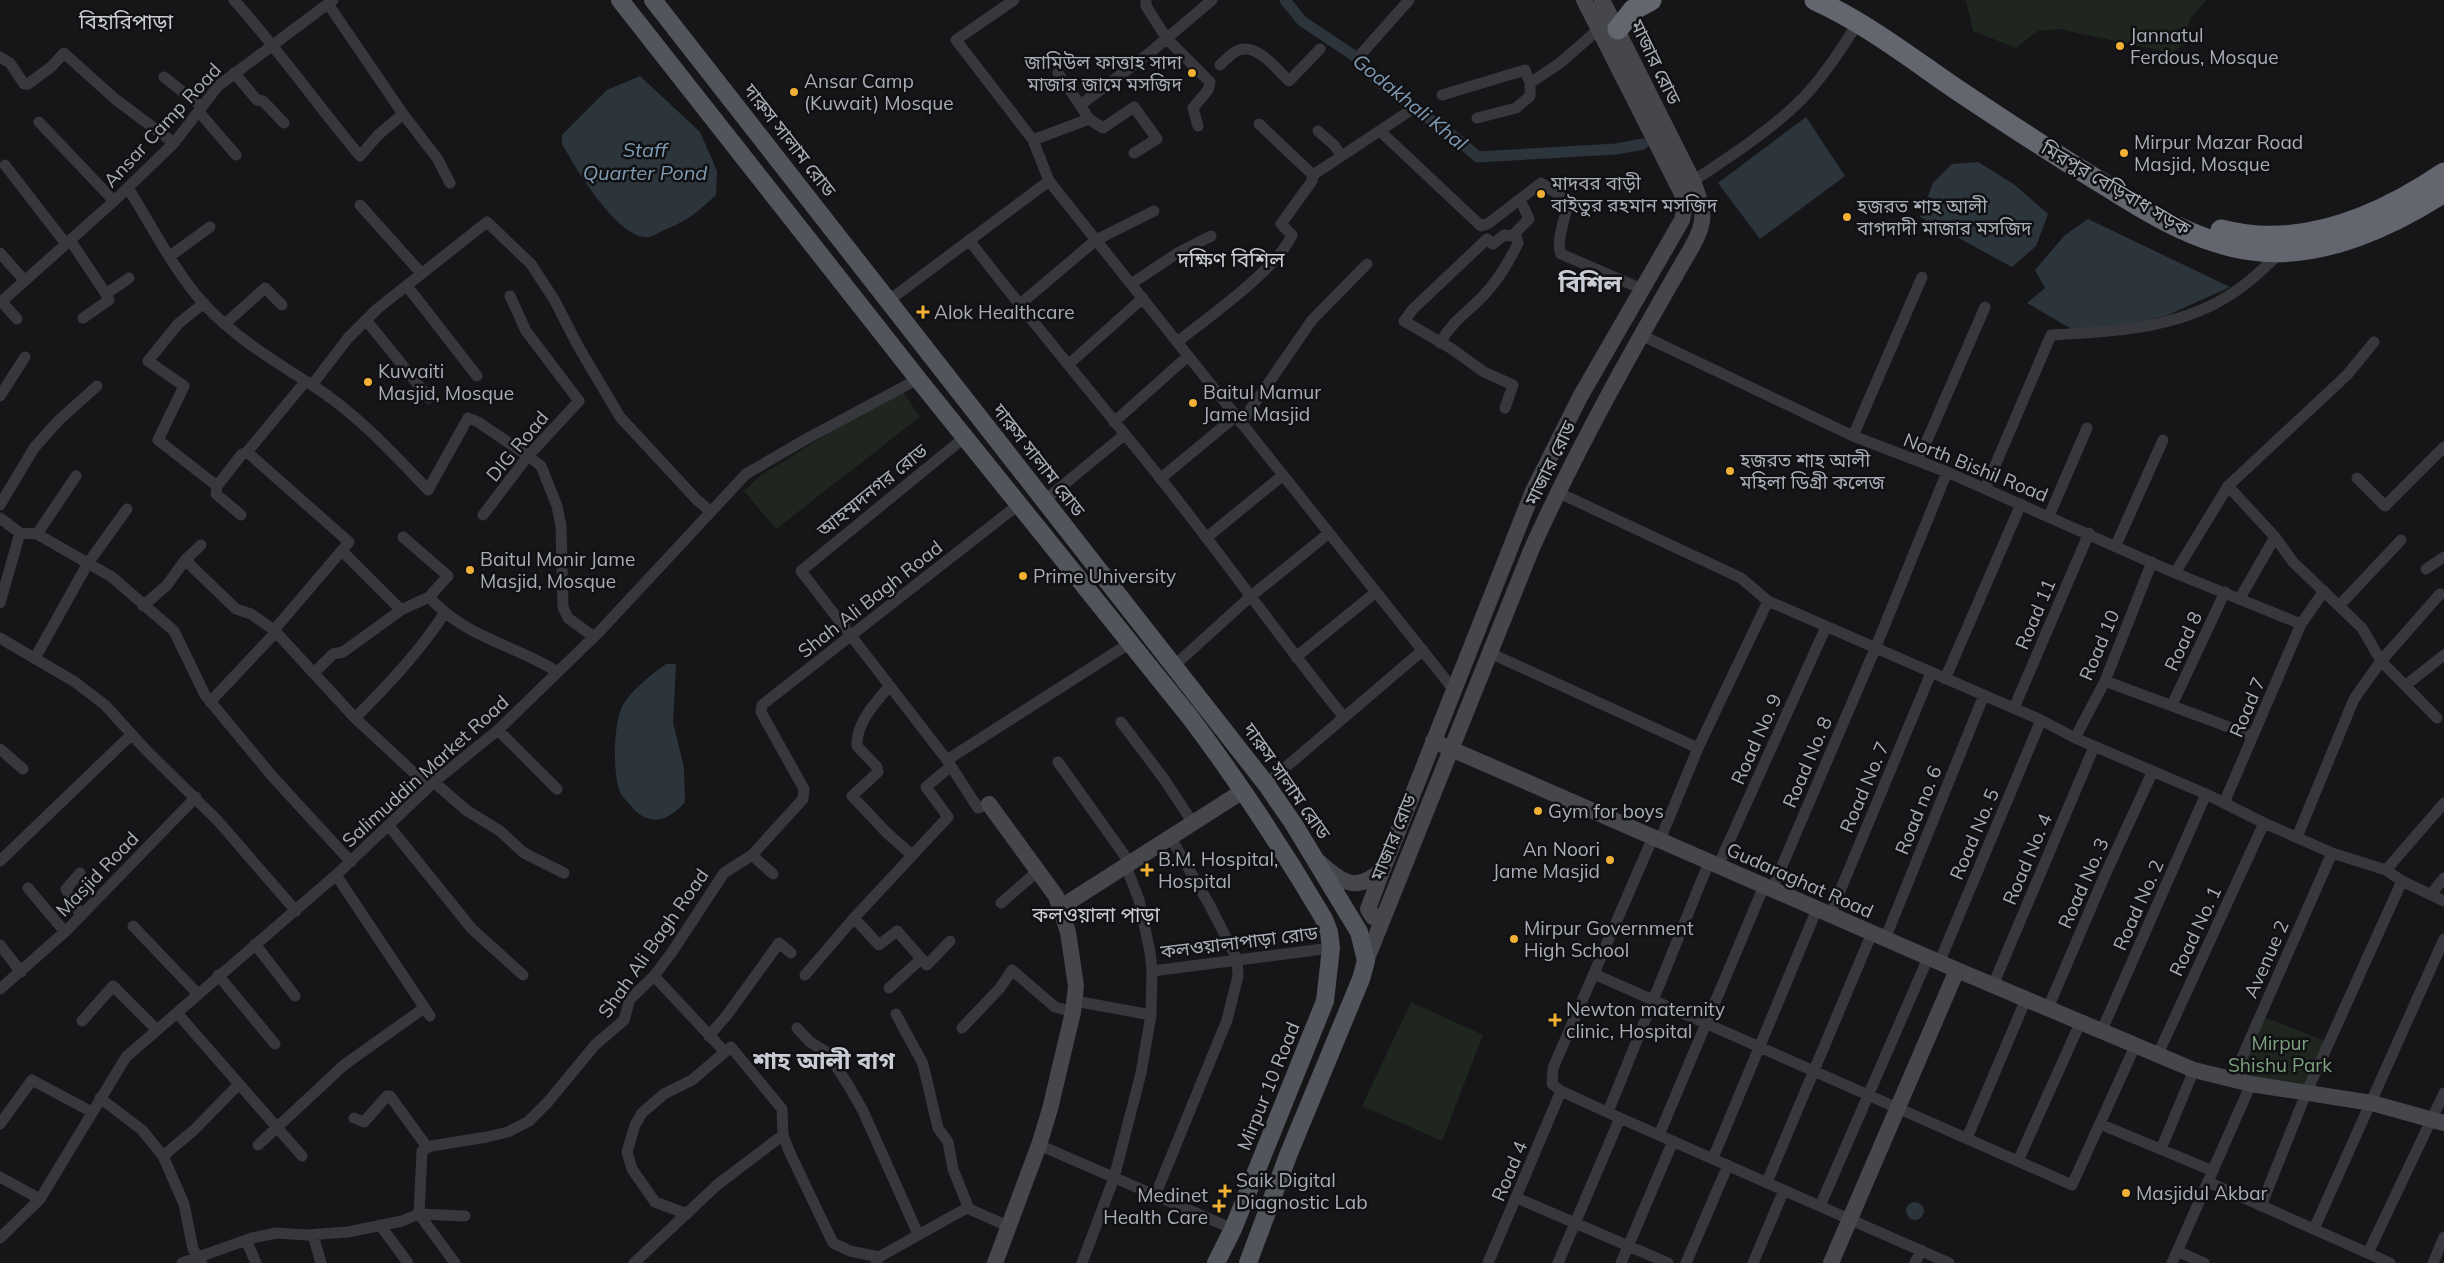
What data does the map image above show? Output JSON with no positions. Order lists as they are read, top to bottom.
{
  "streets": {
    "highway": ["মিরপুর বেড়িবাধ সড়ক"],
    "main road": [
      "মাজার রোড",
      "দারুস সালাম রোড",
      "Gudaraghat Road",
      "Mirpur 10 Road"
    ],
    "street": [
      "Ansar Camp Road",
      "DIG Road",
      "North Bishil Road",
      "আহম্মদনগর রোড",
      "Shah Ali Bagh Road",
      "Road 11",
      "Road 8",
      "Road 10",
      "Road 7",
      "Road No. 9",
      "Road No. 8",
      "Salimuddin Market Road",
      "Road No. 7",
      "Road no. 6",
      "Road No. 5",
      "Road No. 4",
      "Masjid Road",
      "Road No. 3",
      "Road No. 2",
      "Road No. 1",
      "কলওয়ালাপাড়া রোড",
      "Avenue 2",
      "Road 4"
    ]
  },
  "crossings": [
    ["মাজার রোড", "দারুস সালাম রোড"],
    ["মাজার রোড", "North Bishil Road"],
    ["মাজার রোড", "Gudaraghat Road"],
    ["North Bishil Road", "Road 11"],
    ["North Bishil Road", "Road 8"],
    ["North Bishil Road", "Road 10"],
    ["North Bishil Road", "Road 7"],
    ["North Bishil Road", "Road No. 8"],
    ["আহম্মদনগর রোড", "Shah Ali Bagh Road"],
    ["Road No. 9", "Gudaraghat Road"],
    ["Road No. 8", "Gudaraghat Road"],
    ["Road No. 7", "Gudaraghat Road"],
    ["Road no. 6", "Gudaraghat Road"],
    ["Road No. 5", "Gudaraghat Road"],
    ["Road No. 4", "Gudaraghat Road"],
    ["Gudaraghat Road", "Road No. 3"],
    ["Gudaraghat Road", "Road No. 2"],
    ["Gudaraghat Road", "Road No. 1"],
    ["Gudaraghat Road", "Avenue 2"],
    ["কলওয়ালাপাড়া রোড", "Mirpur 10 Road"]
  ],
  "districts": [
    "বিহারিপাড়া",
    "দক্ষিণ বিশিল",
    "বিশিল",
    "কলওয়ালা পাড়া",
    "শাহ আলী বাগ"
  ],
  "water": ["Godakhali Khal", "Staff Quarter Pond"],
  "parks": ["Mirpur Shishu Park"],
  "places": {
    "other": [
      "Jannatul Ferdous, Mosque",
      "জামিউল ফাত্তাহ সাদা মাজার জামে মসজিদ",
      "Ansar Camp (Kuwait) Mosque",
      "Mirpur Mazar Road Masjid, Mosque",
      "মাদবর বাড়ী বাইতুর রহমান মসজিদ",
      "হজরত শাহ আলী বাগদাদী মাজার মসজিদ",
      "Kuwaiti Masjid, Mosque",
      "Baitul Mamur Jame Masjid",
      "হজরত শাহ আলী মহিলা ডিগ্রী কলেজ",
      "Baitul Monir Jame Masjid, Mosque",
      "Prime University",
      "Gym for boys",
      "An Noori Jame Masjid",
      "Mirpur Government High School",
      "Masjidul Akbar"
    ],
    "health": [
      "Alok Healthcare",
      "B.M. Hospital, Hospital",
      "Newton maternity clinic, Hospital",
      "Saik Digital Diagnostic Lab",
      "Medinet Health Care"
    ]
  }
}
